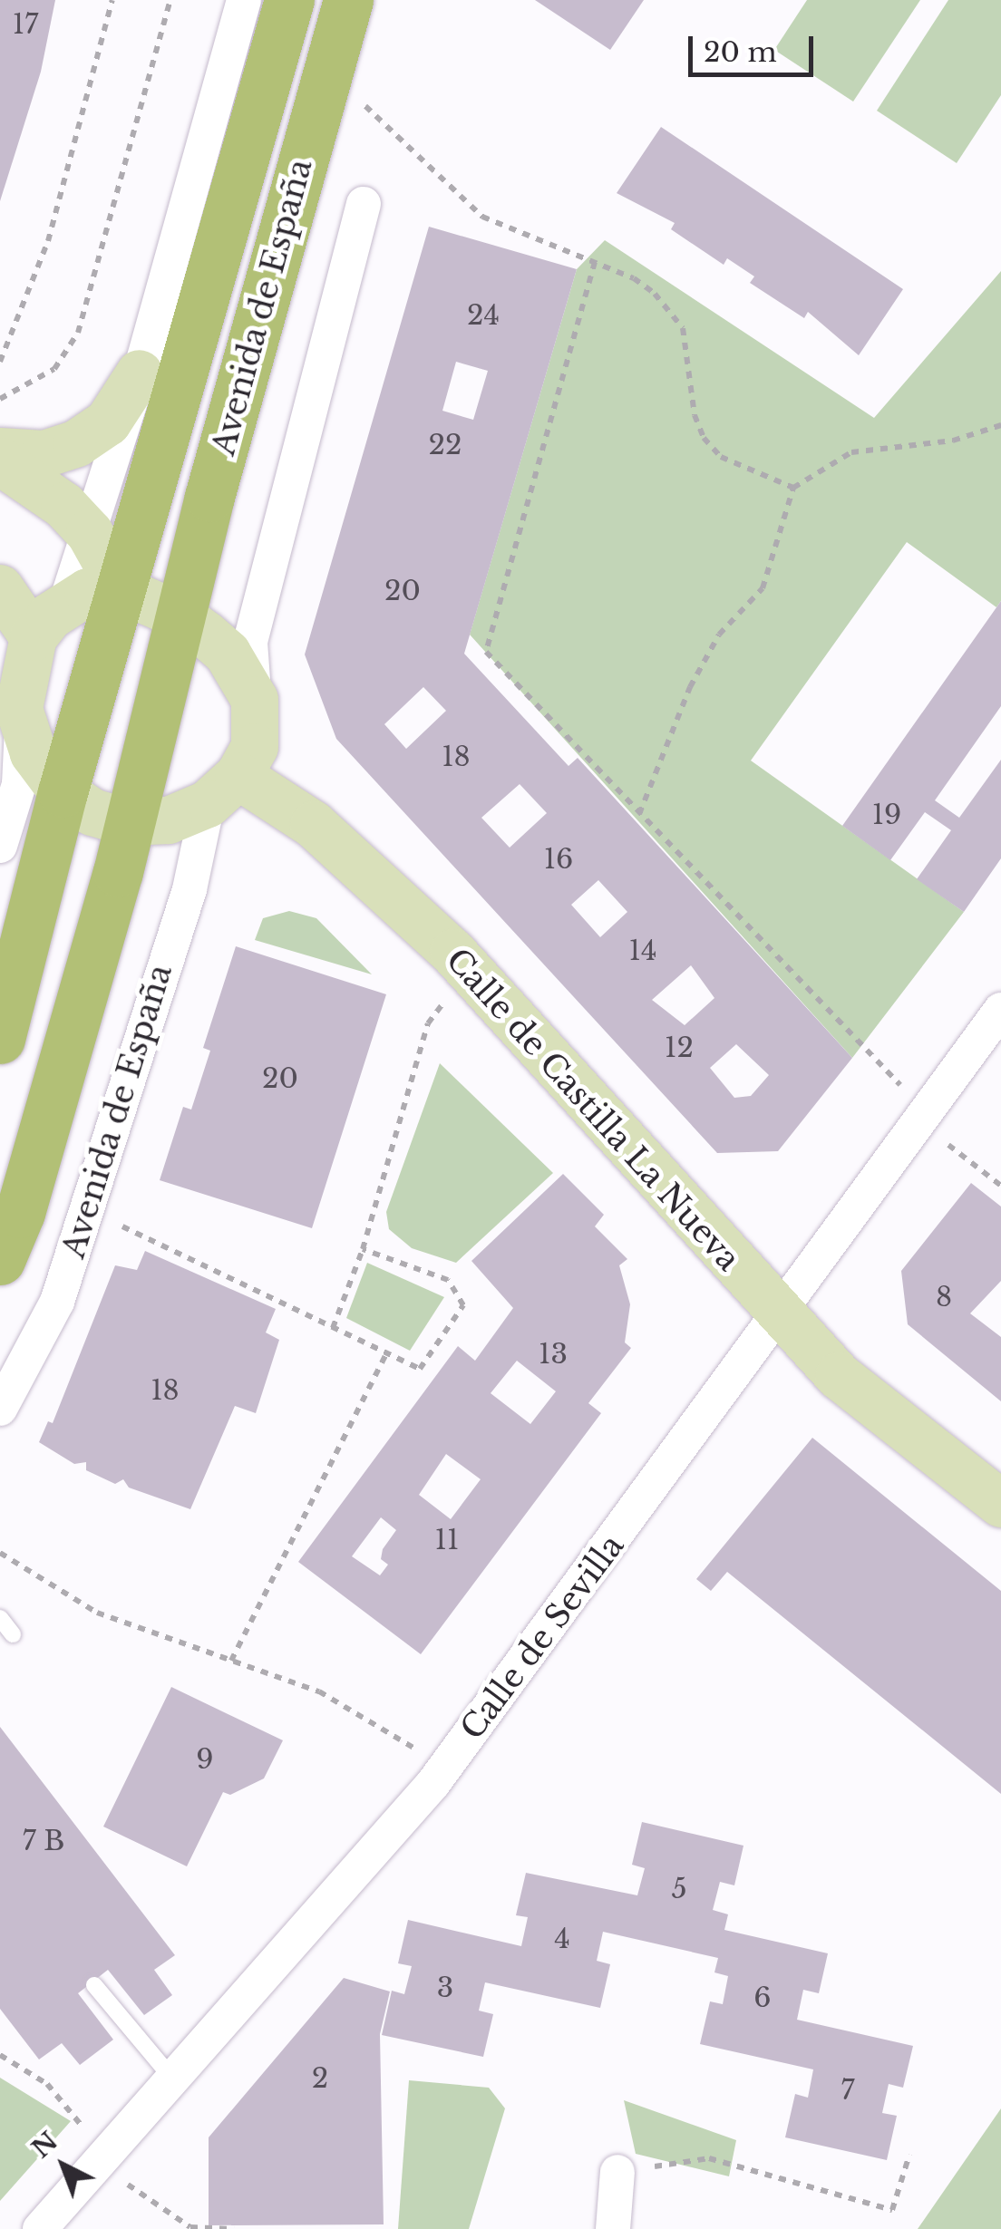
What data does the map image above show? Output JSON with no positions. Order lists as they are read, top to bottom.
{
  "streets": {
    "main road": ["Avenida de España"],
    "street": ["Calle de Castilla La Nueva", "Calle de Sevilla"]
  },
  "crossings": [
    ["Avenida de España", "Calle de Castilla La Nueva"],
    ["Calle de Castilla La Nueva", "Calle de Sevilla"]
  ],
  "house_numbers": [
    "17",
    "24",
    "22",
    "20",
    "18",
    "19",
    "16",
    "14",
    "12",
    "20",
    "8",
    "13",
    "18",
    "11",
    "9",
    "7 B",
    "5",
    "4",
    "3",
    "6",
    "2",
    "7"
  ],
  "scale_bar": "20 m",
  "north": "top left"
}
